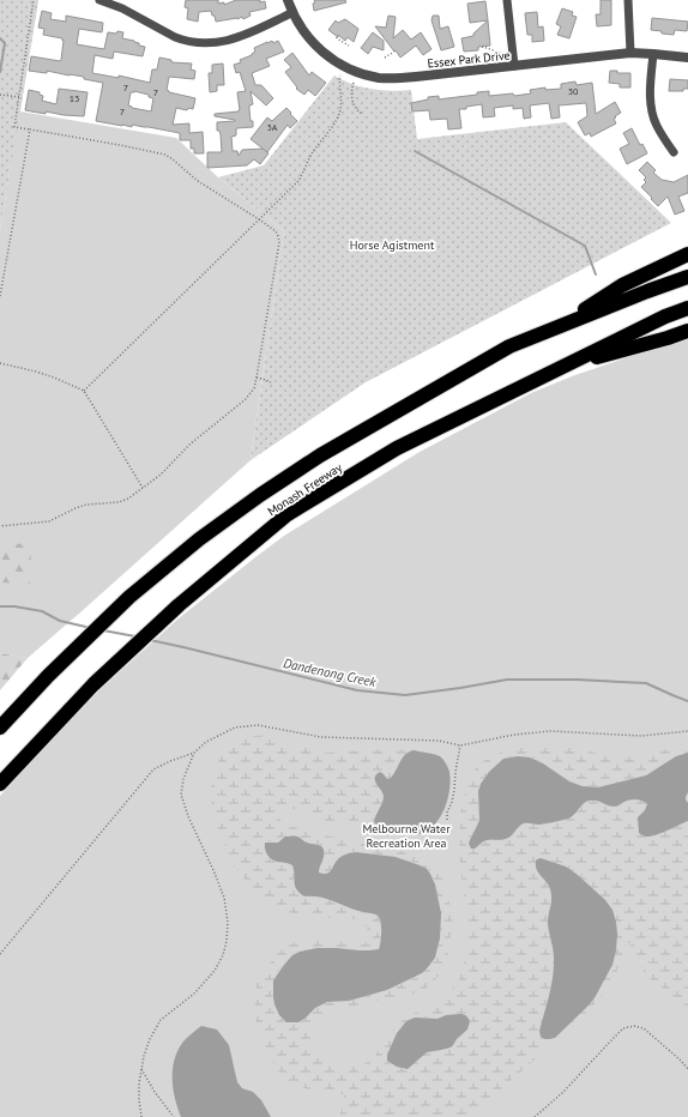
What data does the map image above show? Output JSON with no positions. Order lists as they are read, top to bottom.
{
  "streets": {
    "highway": ["Monash Freeway"],
    "street": ["Essex Park Drive"]
  },
  "water": ["Dandenong Creek"],
  "parks": ["Horse Agistment", "Melbourne Water Recreation Area"],
  "house_numbers": [
    "7",
    "30",
    "7",
    "13",
    "7",
    "3A"
  ]
}
